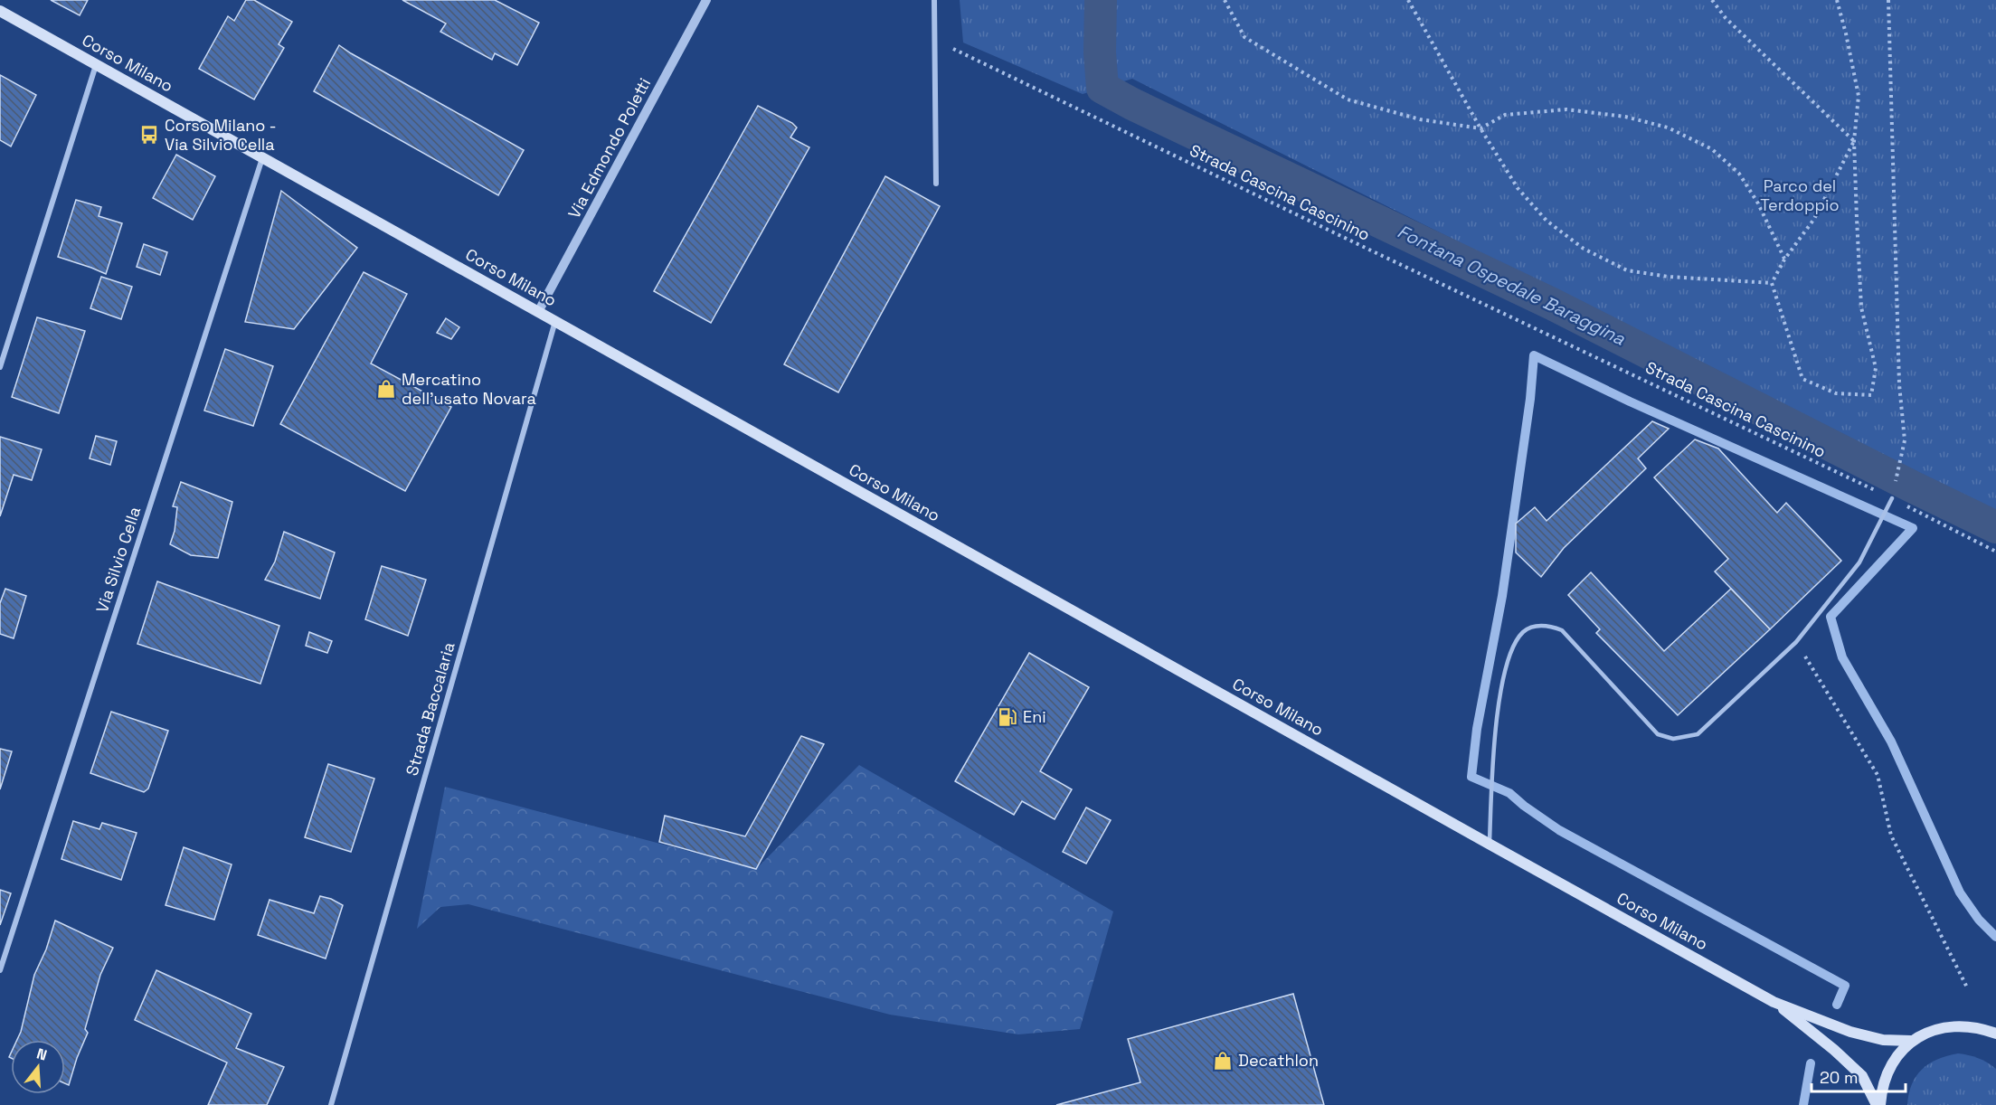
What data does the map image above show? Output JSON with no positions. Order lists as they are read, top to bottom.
{
  "streets": {
    "main road": ["Corso Milano"],
    "street": ["Via Edmondo Poletti", "Via Silvio Cella", "Strada Baccalaria"],
    "path": ["Strada Cascina Cascinino"]
  },
  "crossings": [
    ["Corso Milano", "Via Edmondo Poletti"],
    ["Corso Milano", "Via Silvio Cella"],
    ["Corso Milano", "Strada Baccalaria"]
  ],
  "water": ["Fontana Ospedale Baraggina"],
  "parks": ["Parco del Terdoppio"],
  "places": {
    "bus stop": ["Corso Milano - Via Silvio Cella"],
    "shop": ["Mercatino dell'usato Novara", "Decathlon"],
    "fuel station": ["Eni"]
  },
  "scale_bar": "20 m",
  "north": "top"
}
